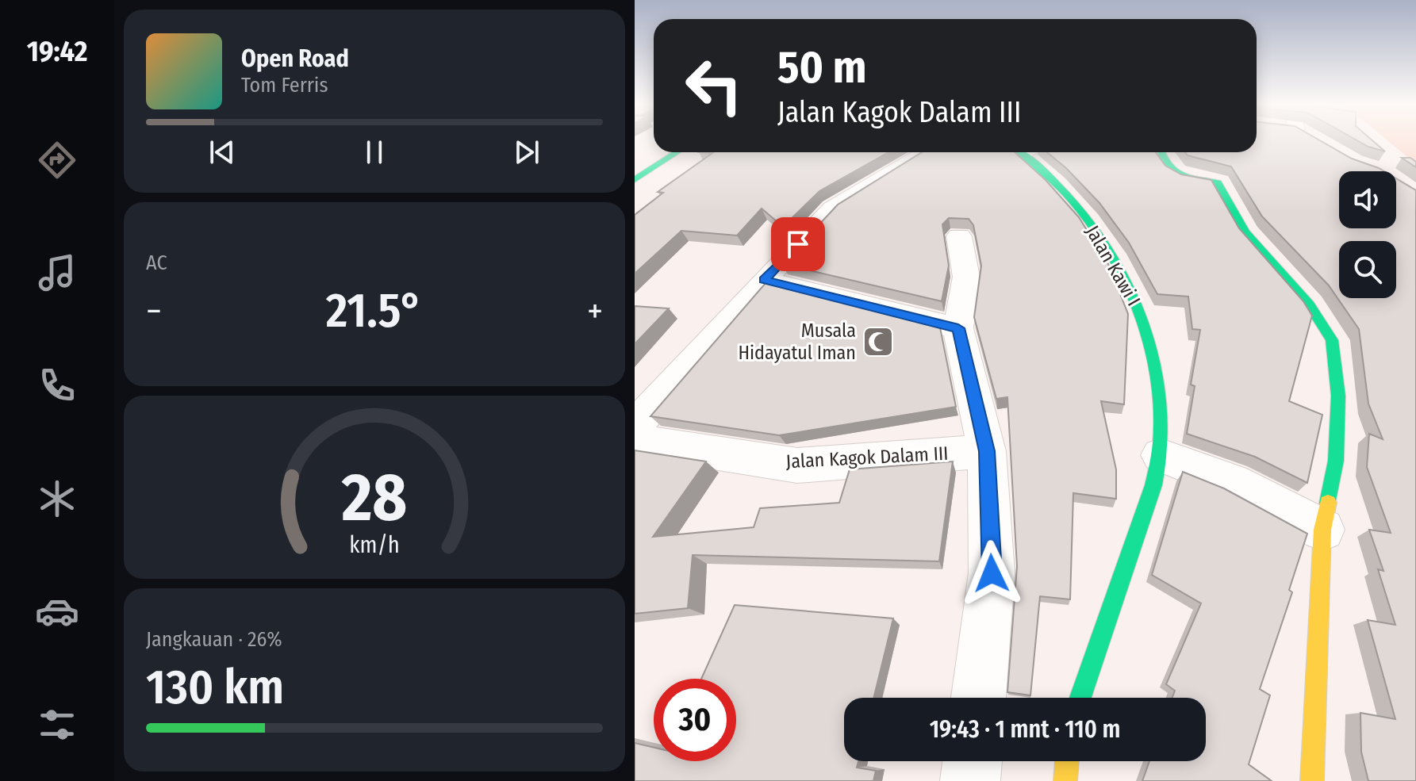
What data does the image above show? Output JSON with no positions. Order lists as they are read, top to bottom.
{
  "streets": {
    "street": ["Jalan Kawi I", "Jalan Kagok Dalam III"]
  },
  "places": {
    "mosque": ["Musala Hidayatul Iman"]
  },
  "page": {
    "tabs": "19:42",
    "turn": ["50 m", "Jalan Kagok Dalam III"],
    "song": ["Open Road", "Tom Ferris"],
    "tile": [
      "AC",
      ["Jangkauan · 26%", "130 km"]
    ],
    "heat": ["−", "21.5°", "+"],
    "limit": "30",
    "trip": "19:43 · 1 mnt · 110 m",
    "gauge": ["28", "km/h"]
  }
}
